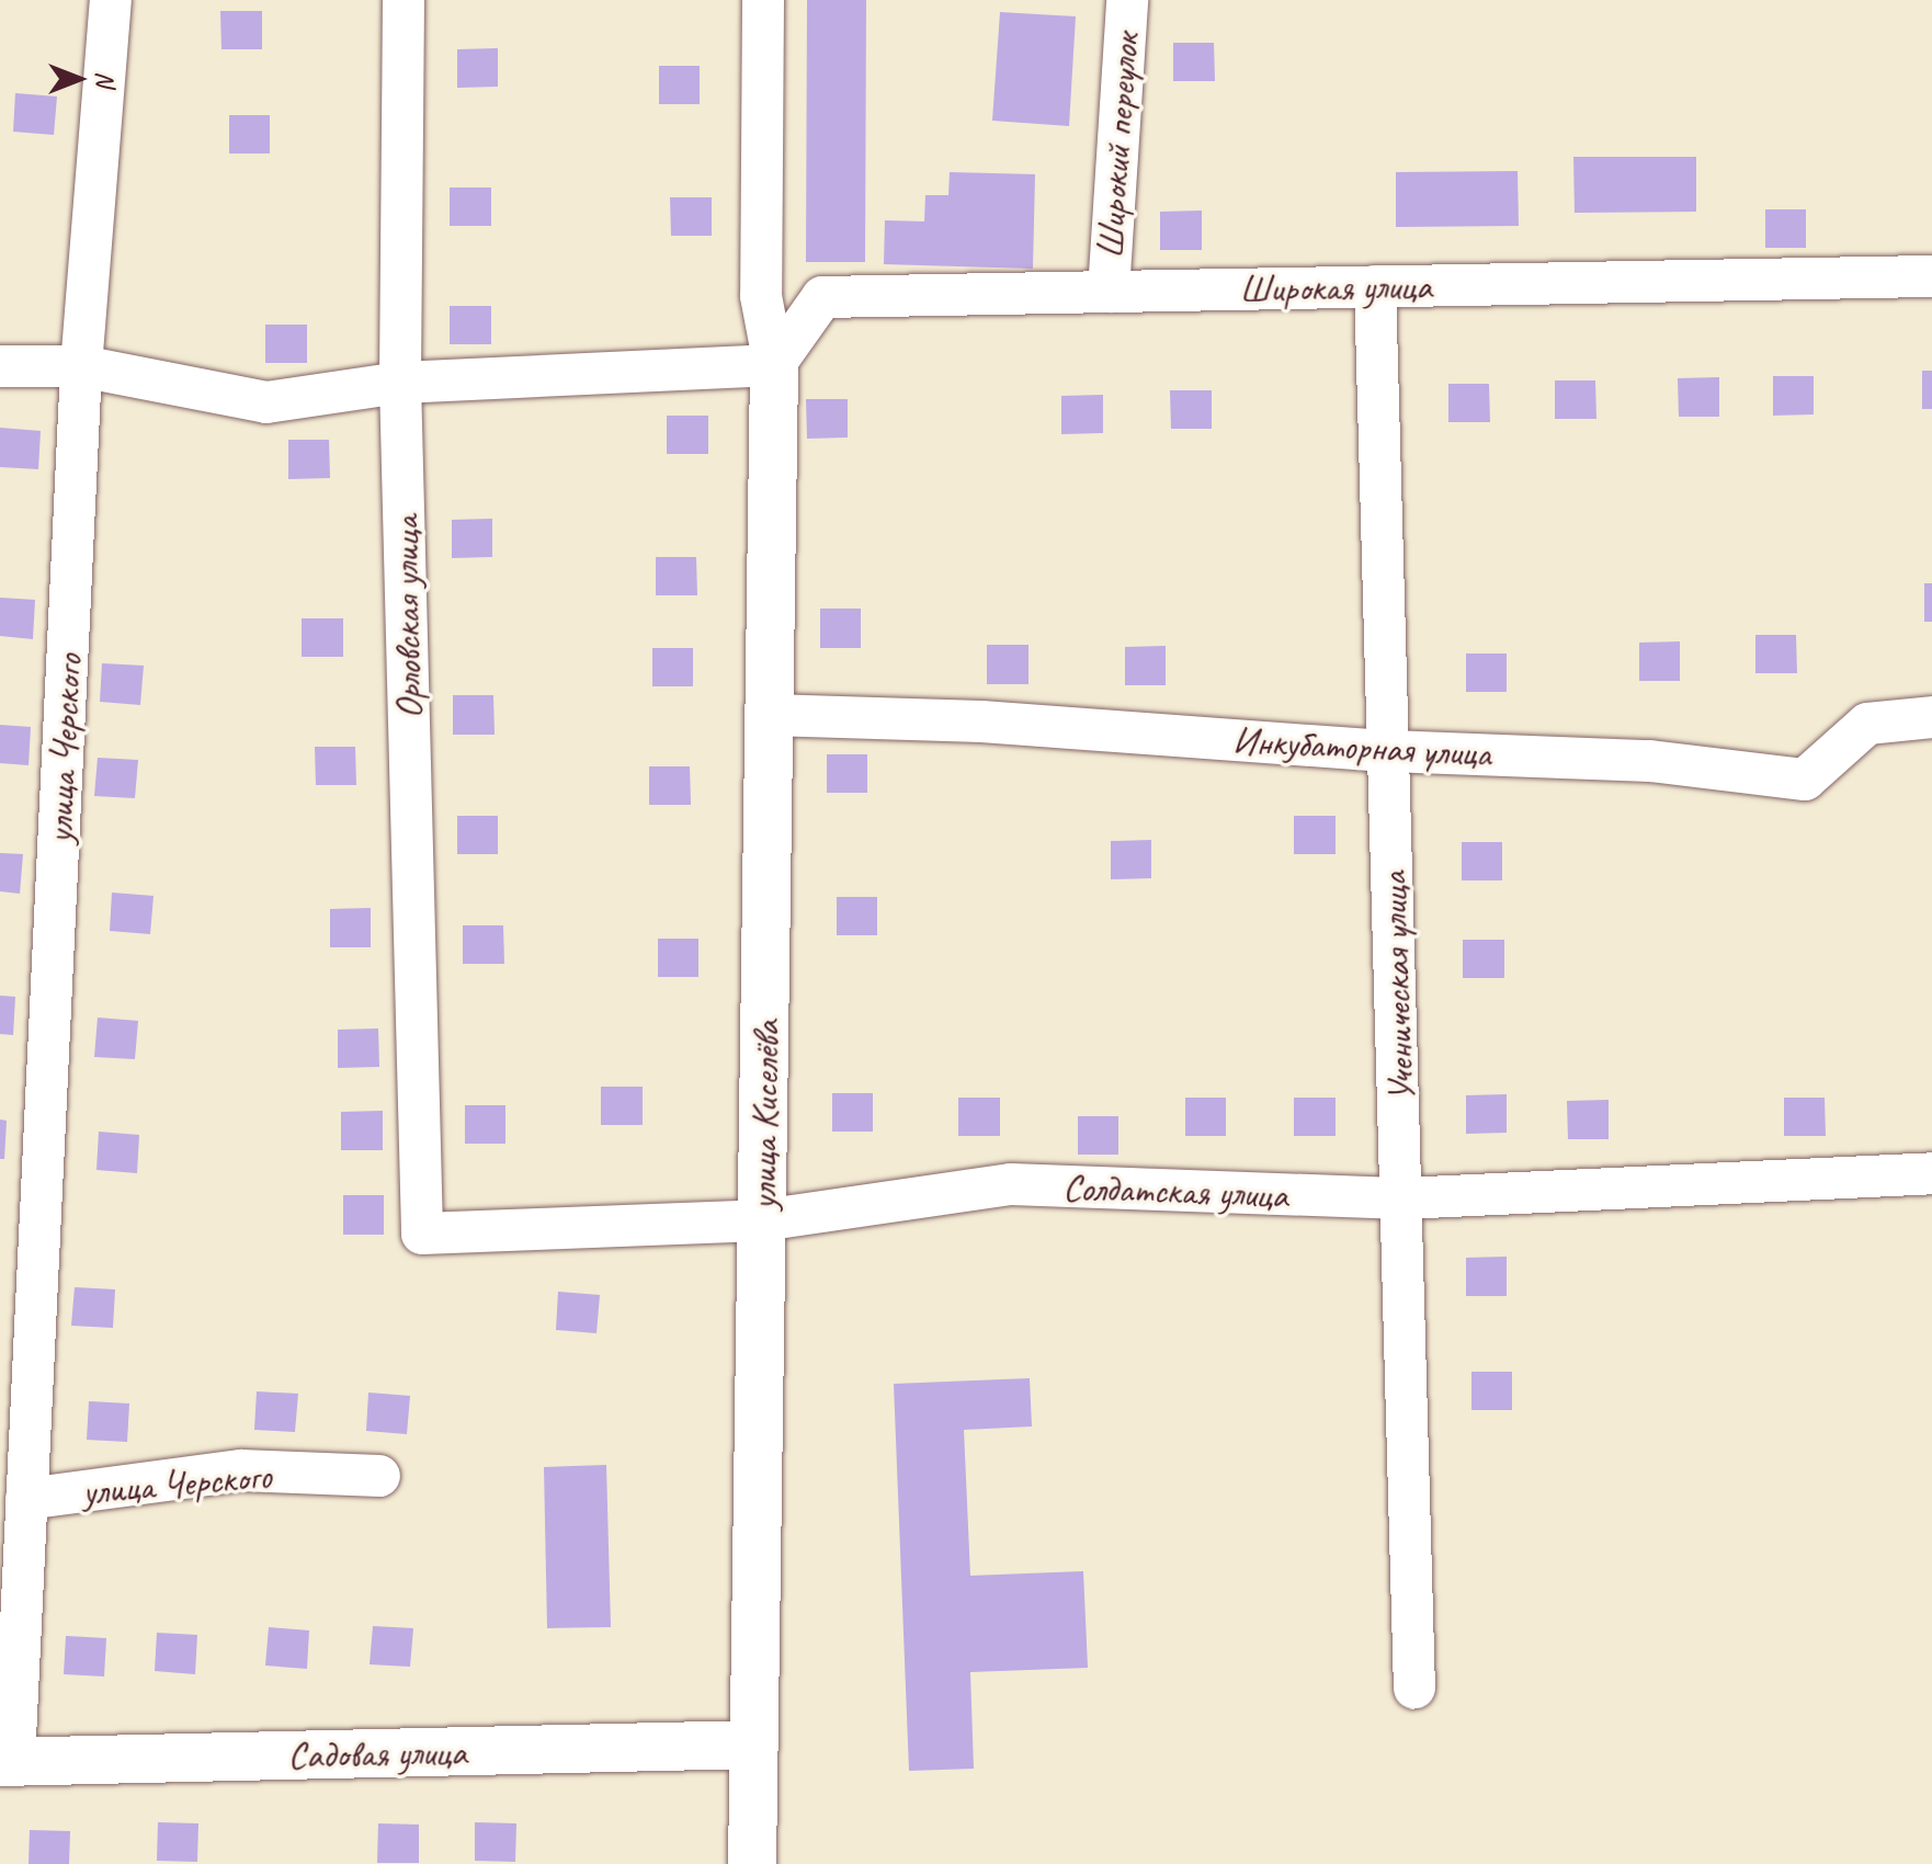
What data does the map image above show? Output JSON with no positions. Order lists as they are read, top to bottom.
{
  "streets": {
    "street": [
      "Широкий переулок",
      "Широкая улица",
      "Орловская улица",
      "Инкубаторная улица",
      "улица Черского",
      "Ученическая улица",
      "улица Киселёва",
      "Солдатская улица",
      "Садовая улица"
    ]
  },
  "crossings": [
    ["Широкий переулок", "Широкая улица"],
    ["Широкая улица", "Ученическая улица"],
    ["Широкая улица", "улица Киселёва"],
    ["Орловская улица", "Солдатская улица"],
    ["Инкубаторная улица", "Ученическая улица"],
    ["Инкубаторная улица", "улица Киселёва"],
    ["улица Черского", "Садовая улица"],
    ["Ученическая улица", "Солдатская улица"],
    ["улица Киселёва", "Солдатская улица"],
    ["улица Киселёва", "Садовая улица"]
  ],
  "north": "right"
}
